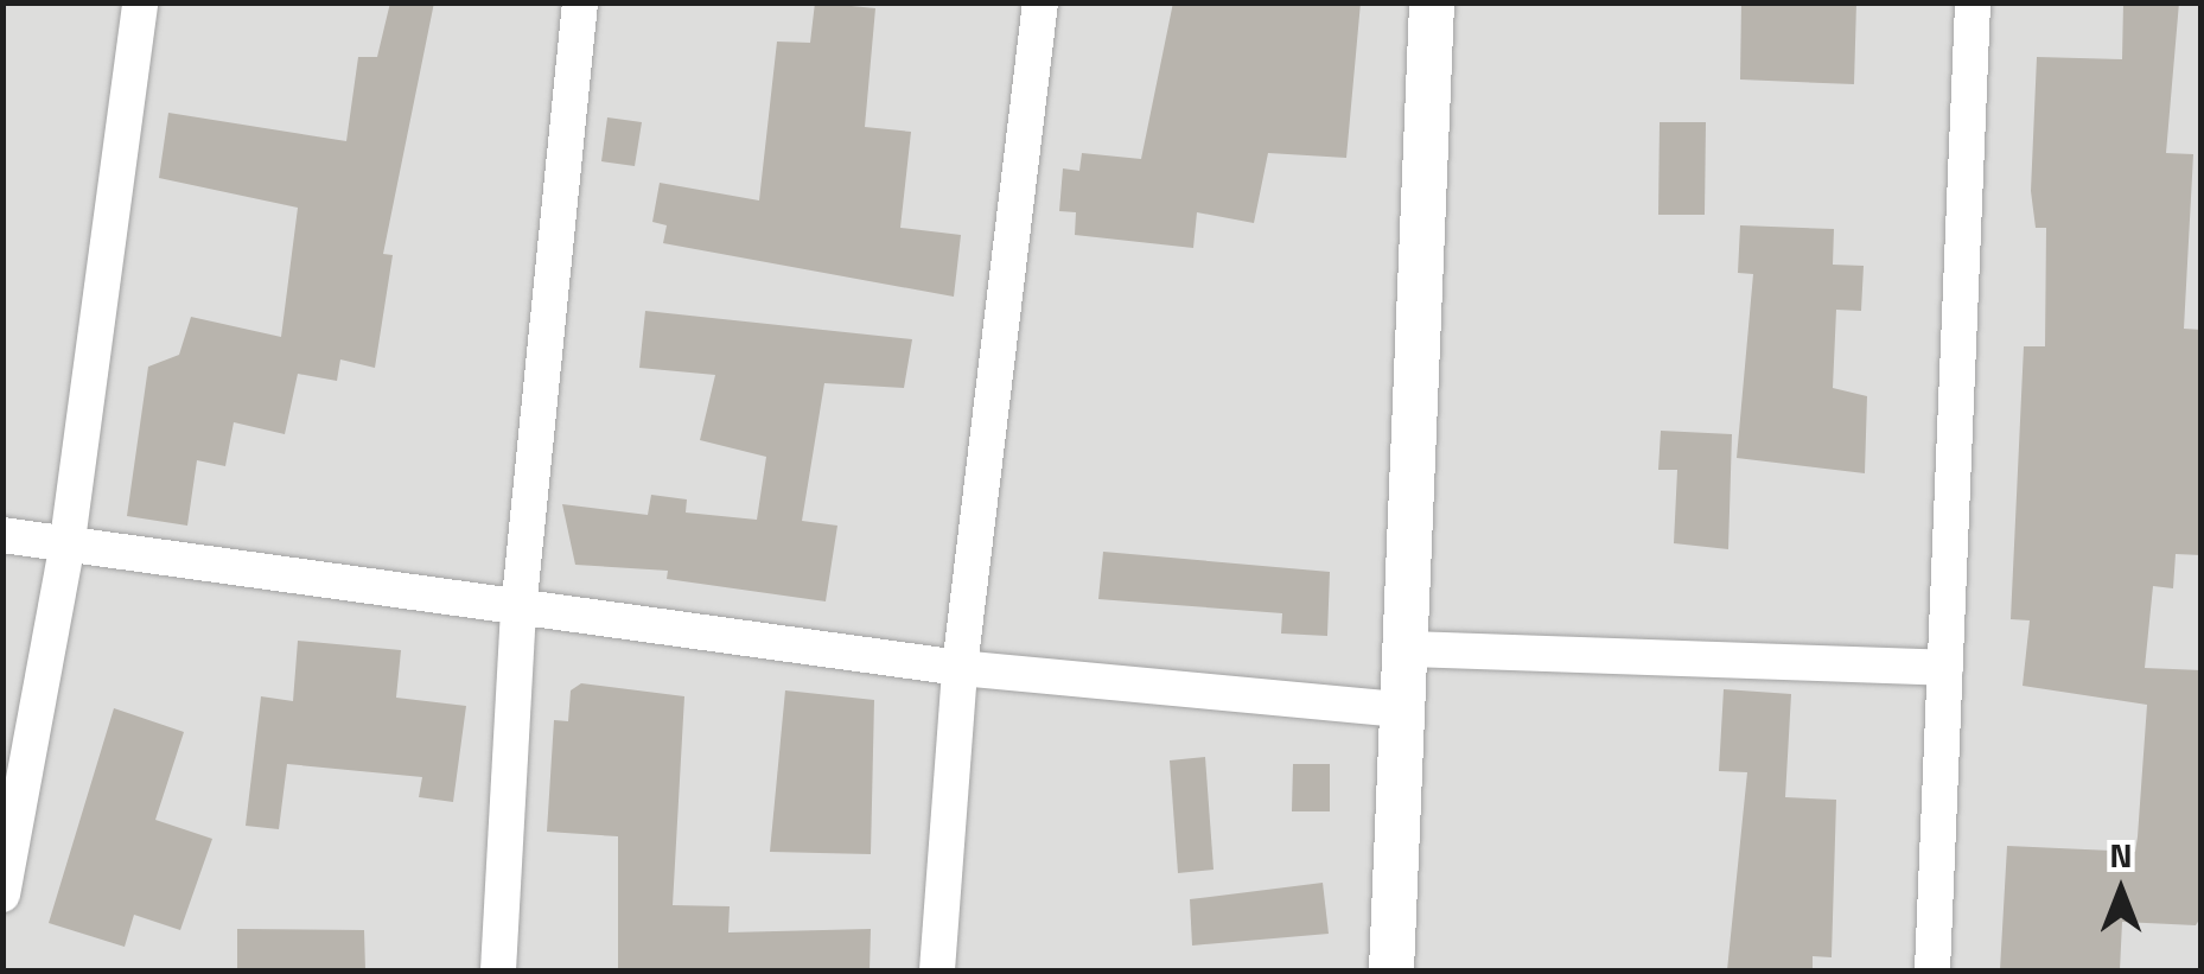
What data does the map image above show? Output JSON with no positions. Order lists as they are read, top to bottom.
{
  "north": "top"
}
